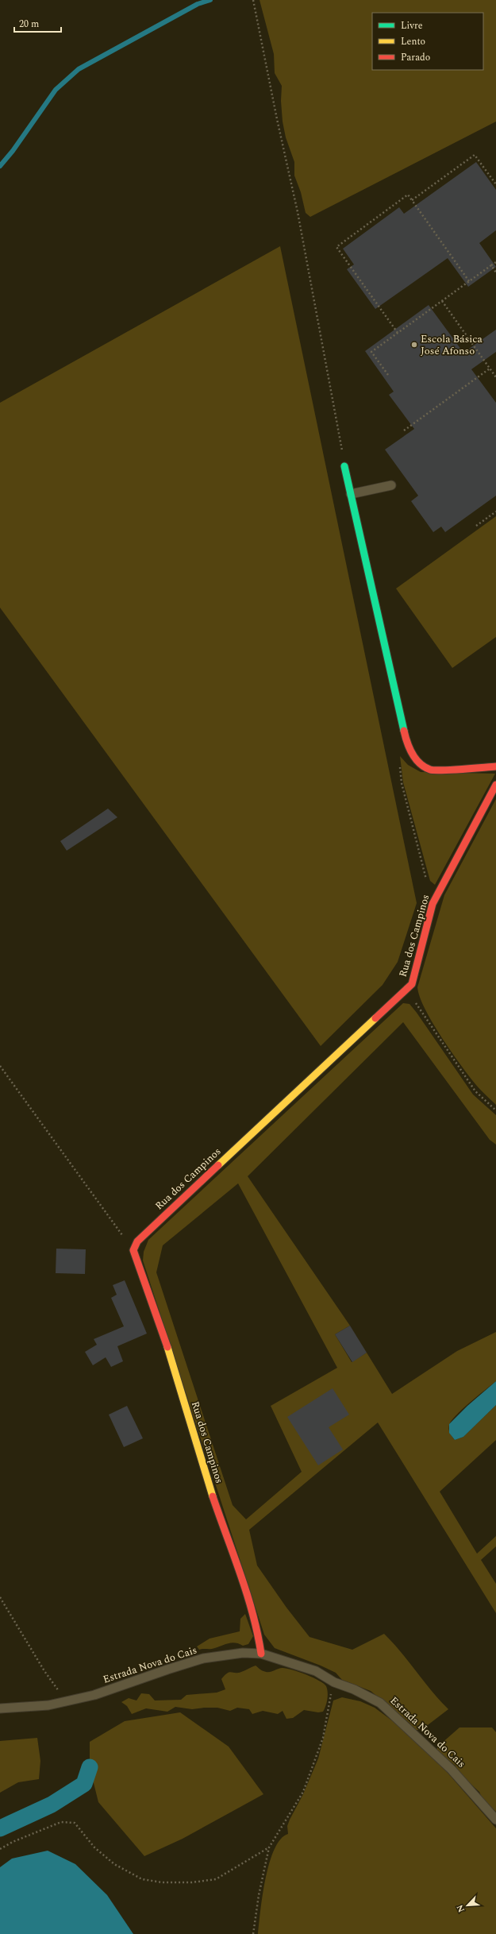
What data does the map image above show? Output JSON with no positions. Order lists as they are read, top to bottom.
{
  "streets": {
    "street": ["Rua dos Campinos"],
    "lane": ["Estrada Nova do Cais"]
  },
  "crossings": [
    ["Rua dos Campinos", "Estrada Nova do Cais"]
  ],
  "places": ["Escola Básica José Afonso"],
  "legend": ["Livre", "Lento", "Parado"],
  "scale_bar": "20 m",
  "north": "bottom left"
}
